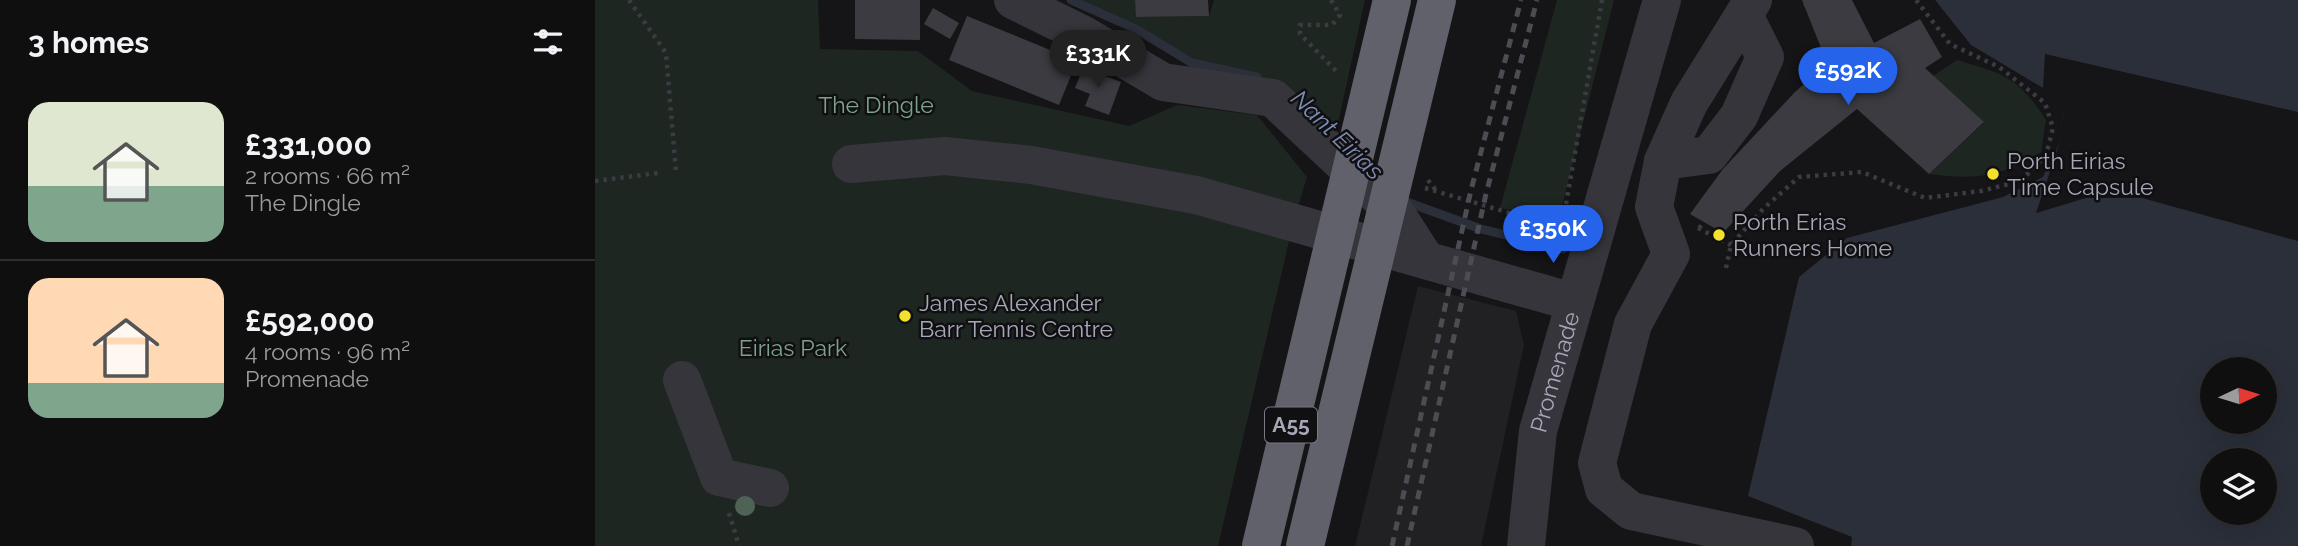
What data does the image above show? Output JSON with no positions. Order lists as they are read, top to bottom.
{
  "streets": {
    "highway": ["A55"],
    "street": ["Promenade"]
  },
  "water": ["Nant Eirias"],
  "parks": ["The Dingle", "Eirias Park"],
  "places": ["Porth Eirias Time Capsule", "Porth Erias Runners Home", "James Alexander Barr Tennis Centre"],
  "north": "right",
  "page": {
    "heading": "3 homes",
    "price": ["£331K", "£592K", "£350K"],
    "list": [
      {
        "name": "£331,000",
        "note": "2 rooms · 66 m² · The Dingle"
      },
      {
        "name": "£592,000",
        "note": "4 rooms · 96 m² · Promenade"
      }
    ]
  }
}
